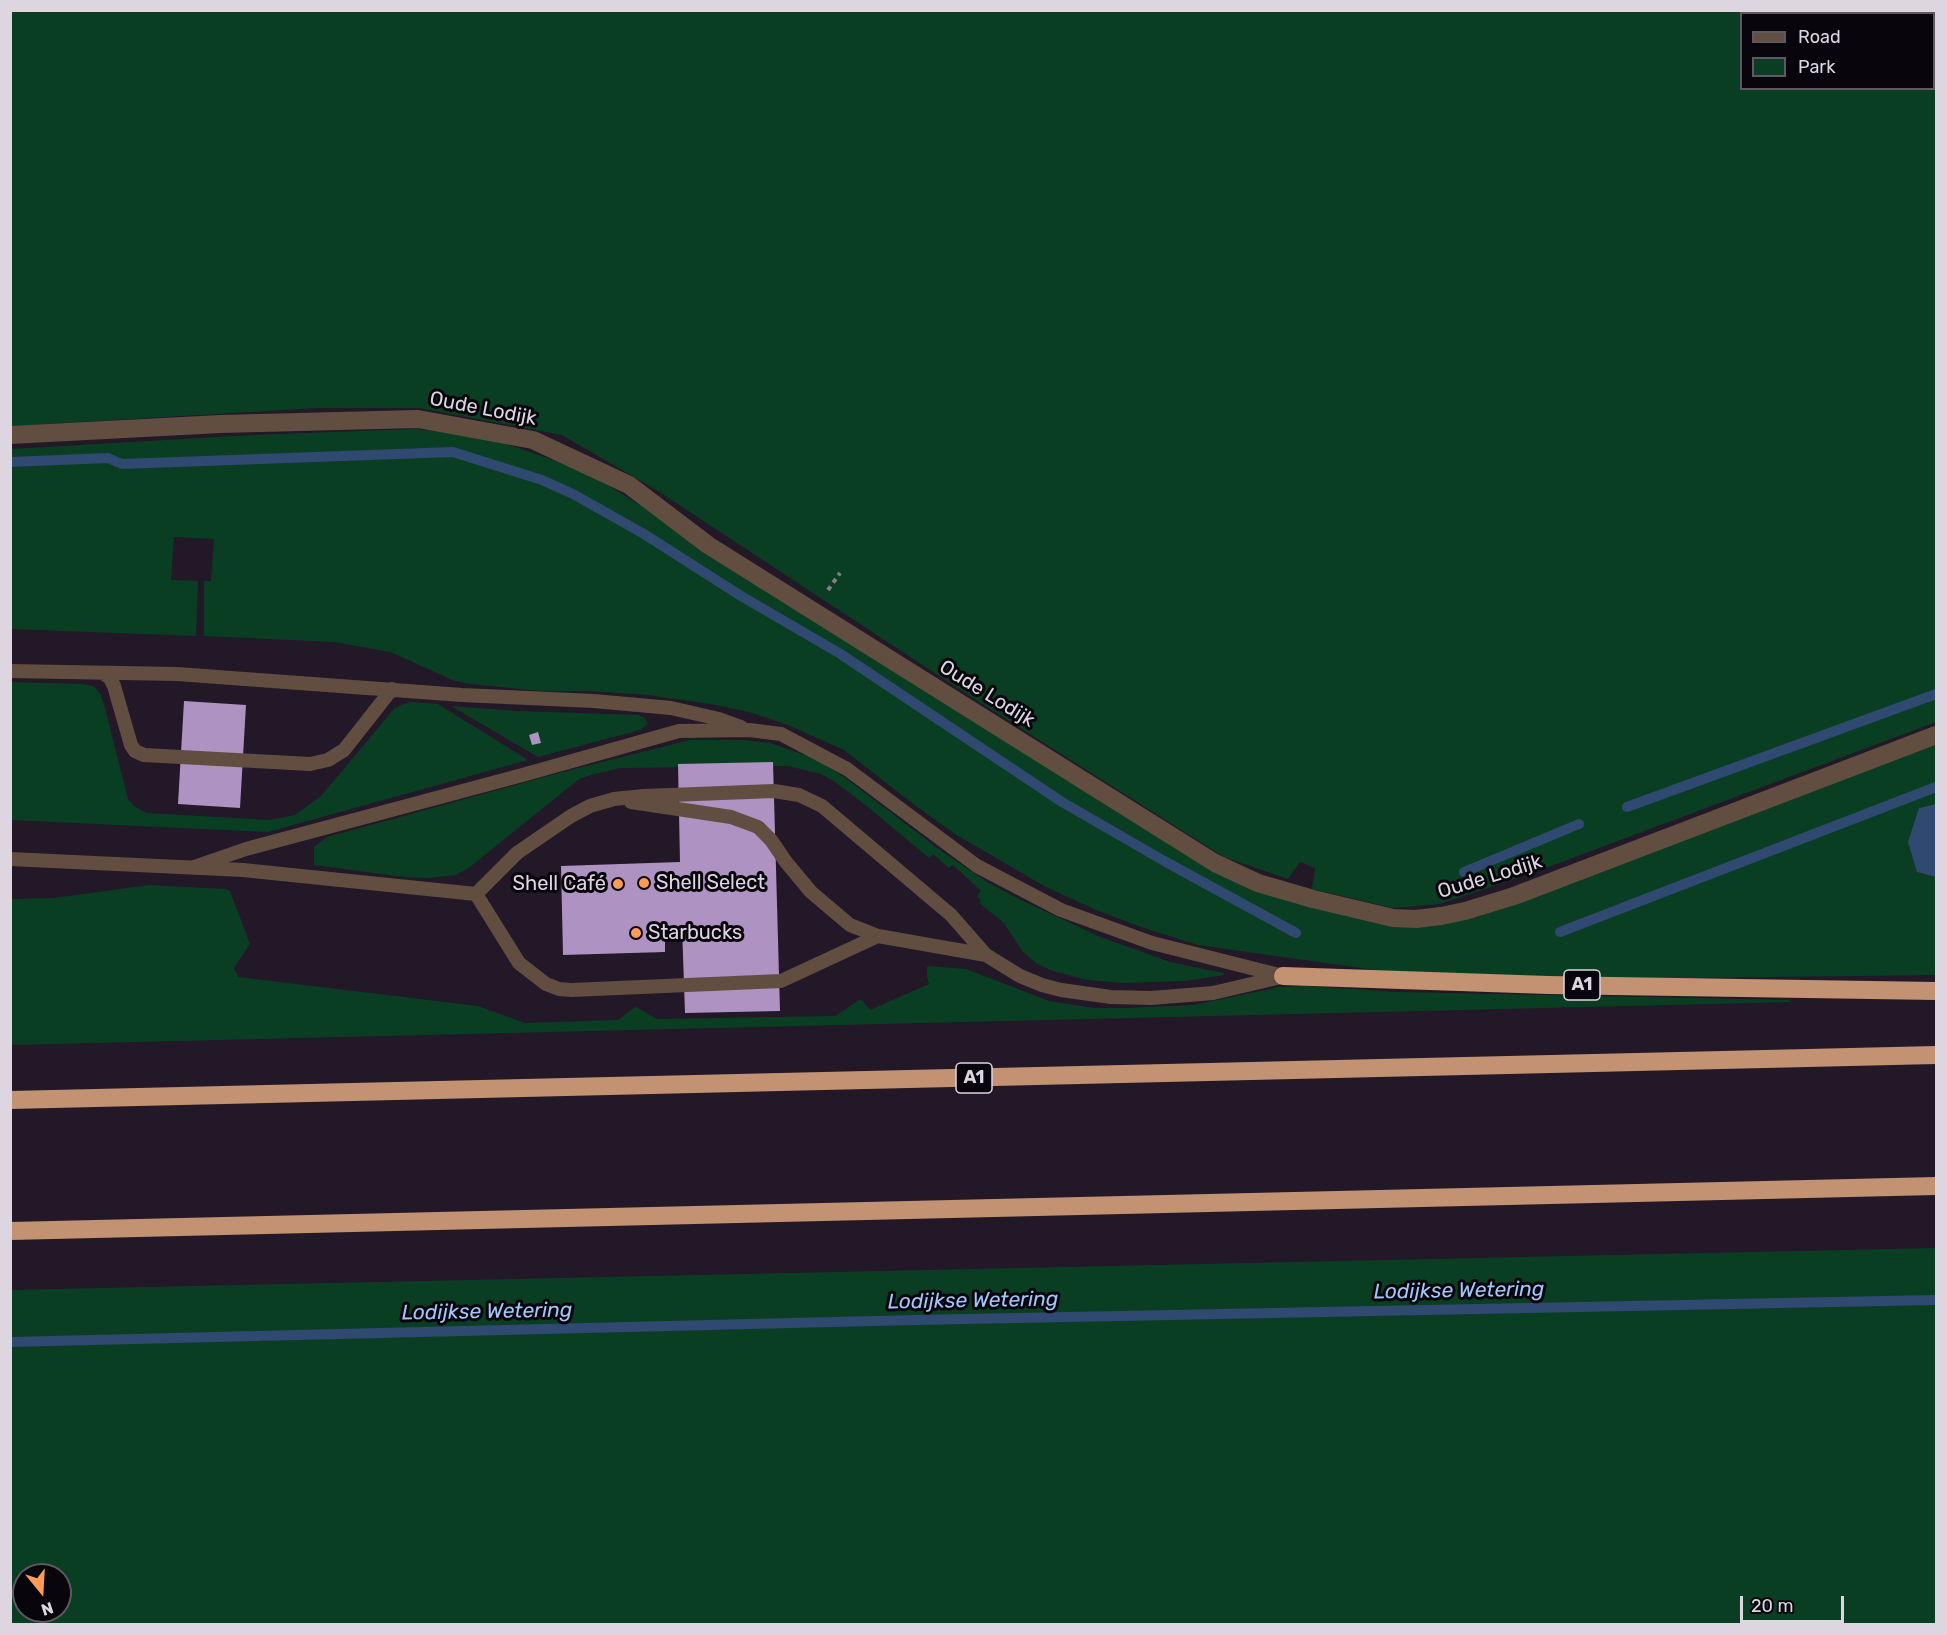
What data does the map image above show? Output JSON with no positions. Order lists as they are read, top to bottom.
{
  "streets": {
    "highway": ["A1"],
    "street": ["Oude Lodijk"]
  },
  "water": ["Lodijkse Wetering"],
  "places": ["Shell Select", "Shell Café", "Starbucks"],
  "legend": ["Road", "Park"],
  "scale_bar": "20 m",
  "north": "bottom"
}
